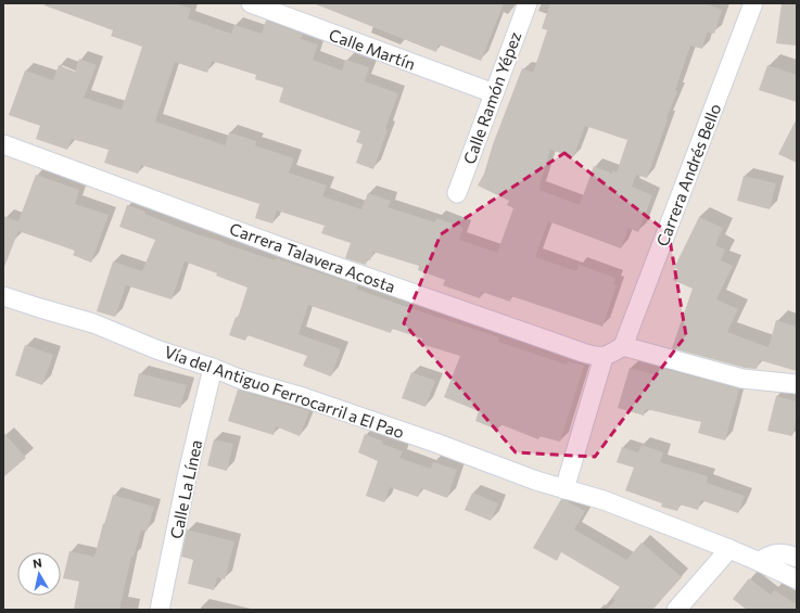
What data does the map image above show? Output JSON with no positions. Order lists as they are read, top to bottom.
{
  "streets": {
    "street": [
      "Calle Martín",
      "Calle Ramón Yépez",
      "Carrera Andrés Bello",
      "Carrera Talavera Acosta",
      "Vía del Antiguo Ferrocarril a El Pao",
      "Calle La Línea"
    ]
  },
  "crossings": [
    ["Calle Martín", "Calle Ramón Yépez"],
    ["Vía del Antiguo Ferrocarril a El Pao", "Calle La Línea"]
  ],
  "north": "top"
}
